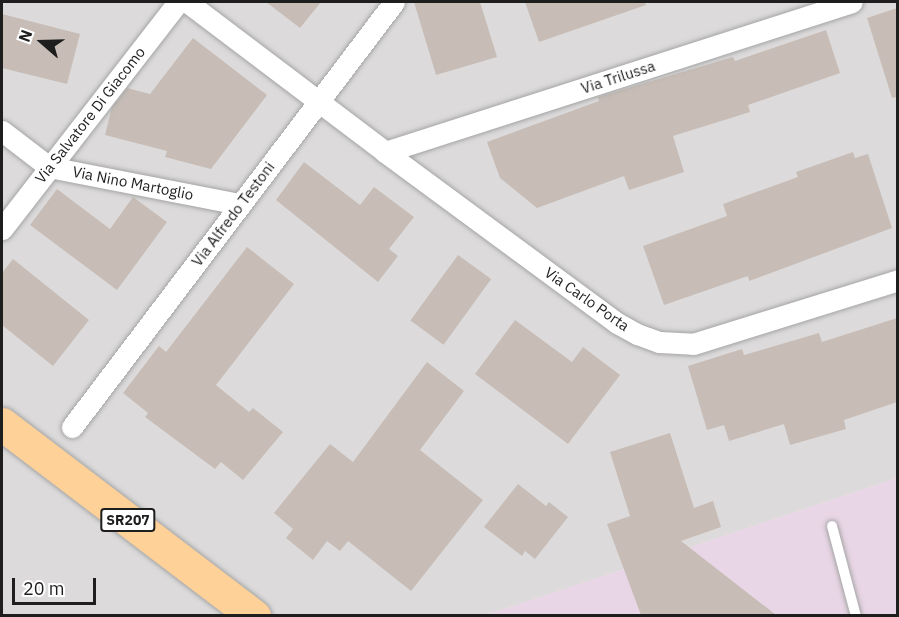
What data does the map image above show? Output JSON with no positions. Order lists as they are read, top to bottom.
{
  "streets": {
    "main road": ["SR207"],
    "street": [
      "Via Trilussa",
      "Via Salvatore Di Giacomo",
      "Via Nino Martoglio",
      "Via Alfredo Testoni",
      "Via Carlo Porta"
    ]
  },
  "crossings": [
    ["Via Trilussa", "Via Carlo Porta"],
    ["Via Salvatore Di Giacomo", "Via Nino Martoglio"],
    ["Via Nino Martoglio", "Via Alfredo Testoni"],
    ["Via Alfredo Testoni", "Via Carlo Porta"]
  ],
  "scale_bar": "20 m",
  "north": "left"
}
